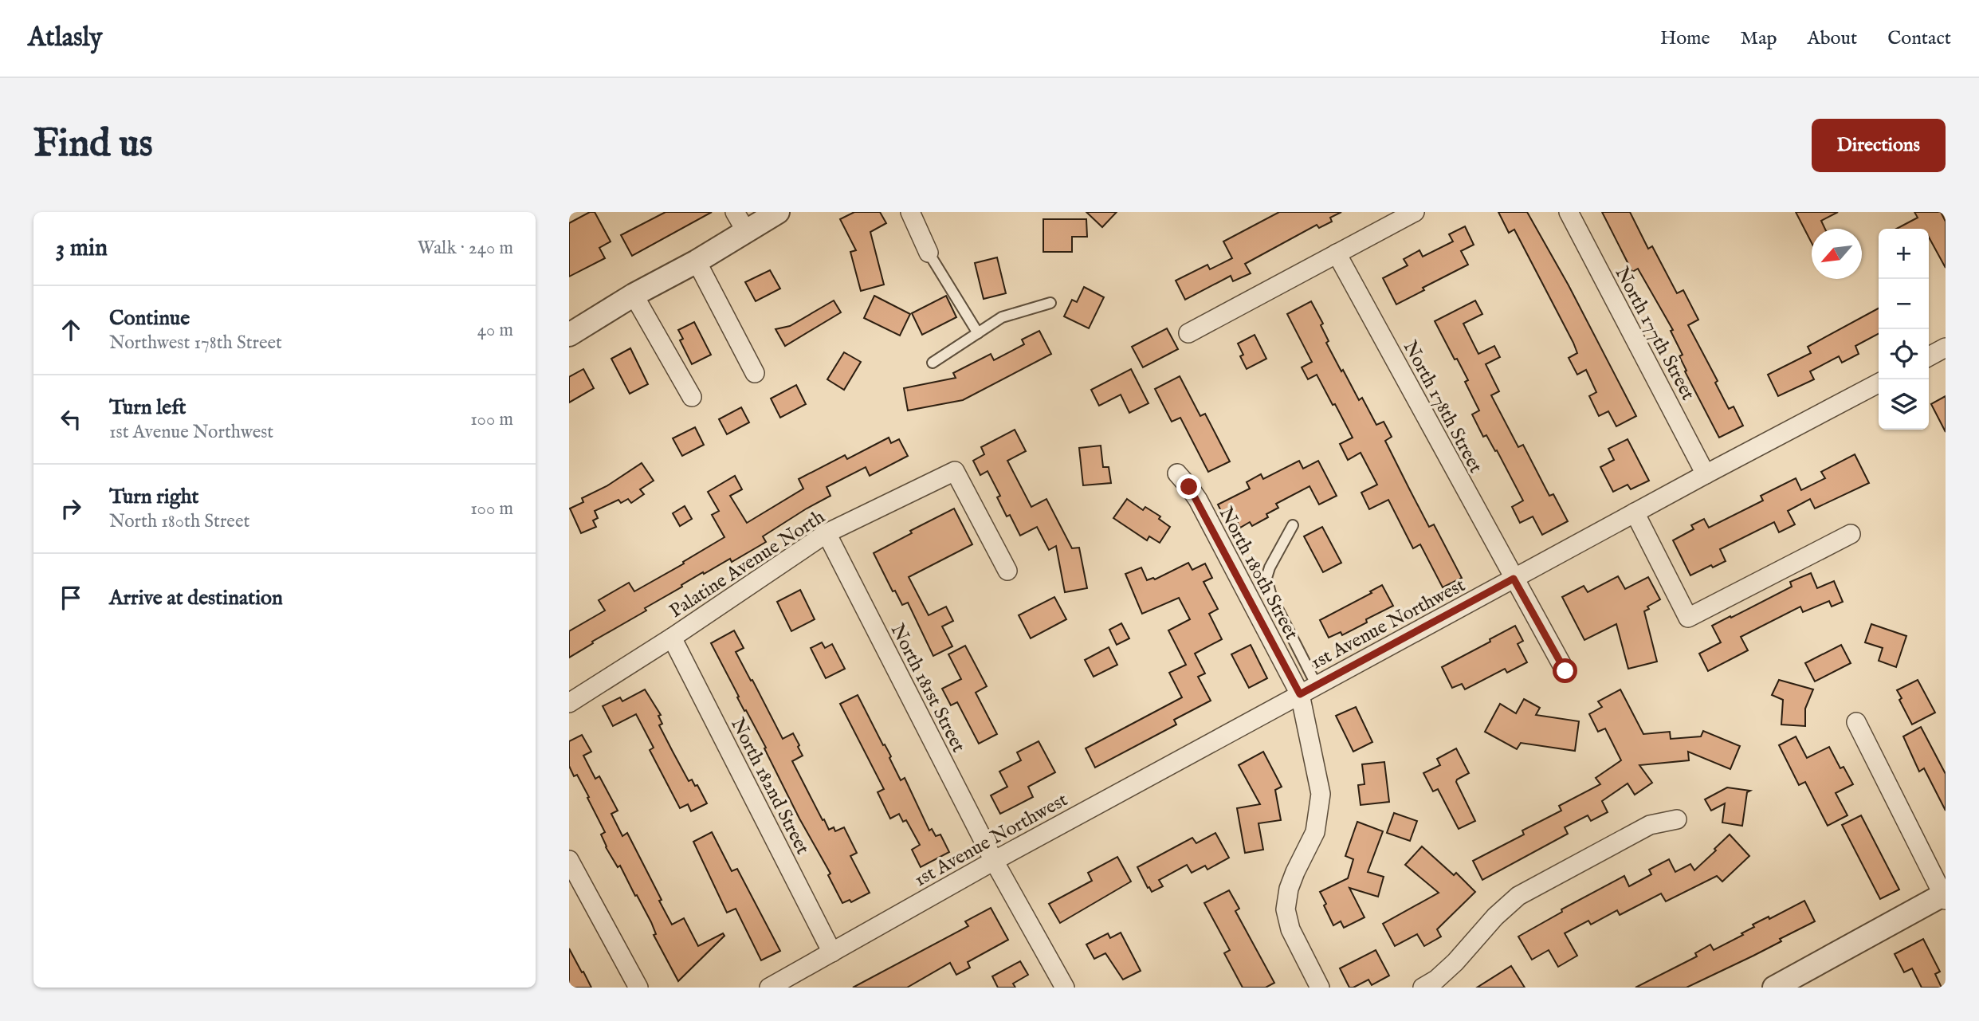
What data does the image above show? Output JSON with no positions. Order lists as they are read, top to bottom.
{
  "streets": {
    "street": [
      "North 177th Street",
      "North 178th Street",
      "Palatine Avenue North",
      "North 180th Street",
      "1st Avenue Northwest",
      "North 181st Street",
      "North 182nd Street"
    ]
  },
  "crossings": [
    ["North 177th Street", "1st Avenue Northwest"],
    ["North 178th Street", "1st Avenue Northwest"],
    ["Palatine Avenue North", "North 181st Street"],
    ["Palatine Avenue North", "North 182nd Street"],
    ["North 180th Street", "1st Avenue Northwest"],
    ["1st Avenue Northwest", "North 181st Street"],
    ["1st Avenue Northwest", "North 182nd Street"]
  ],
  "north": "bottom left",
  "page": {
    "header": "Atlasly",
    "nav": [
      "Home",
      "Map",
      "About",
      "Contact"
    ],
    "buttons": "Directions",
    "title": "Find us",
    "heading": ["3 min", "Walk · 240 m"],
    "map_buttons": ["+", "−"],
    "list": [
      ["Continue", "Northwest 178th Street", "40 m"],
      ["Turn left", "1st Avenue Northwest", "100 m"],
      ["Turn right", "North 180th Street", "100 m"],
      "Arrive at destination"
    ]
  }
}
